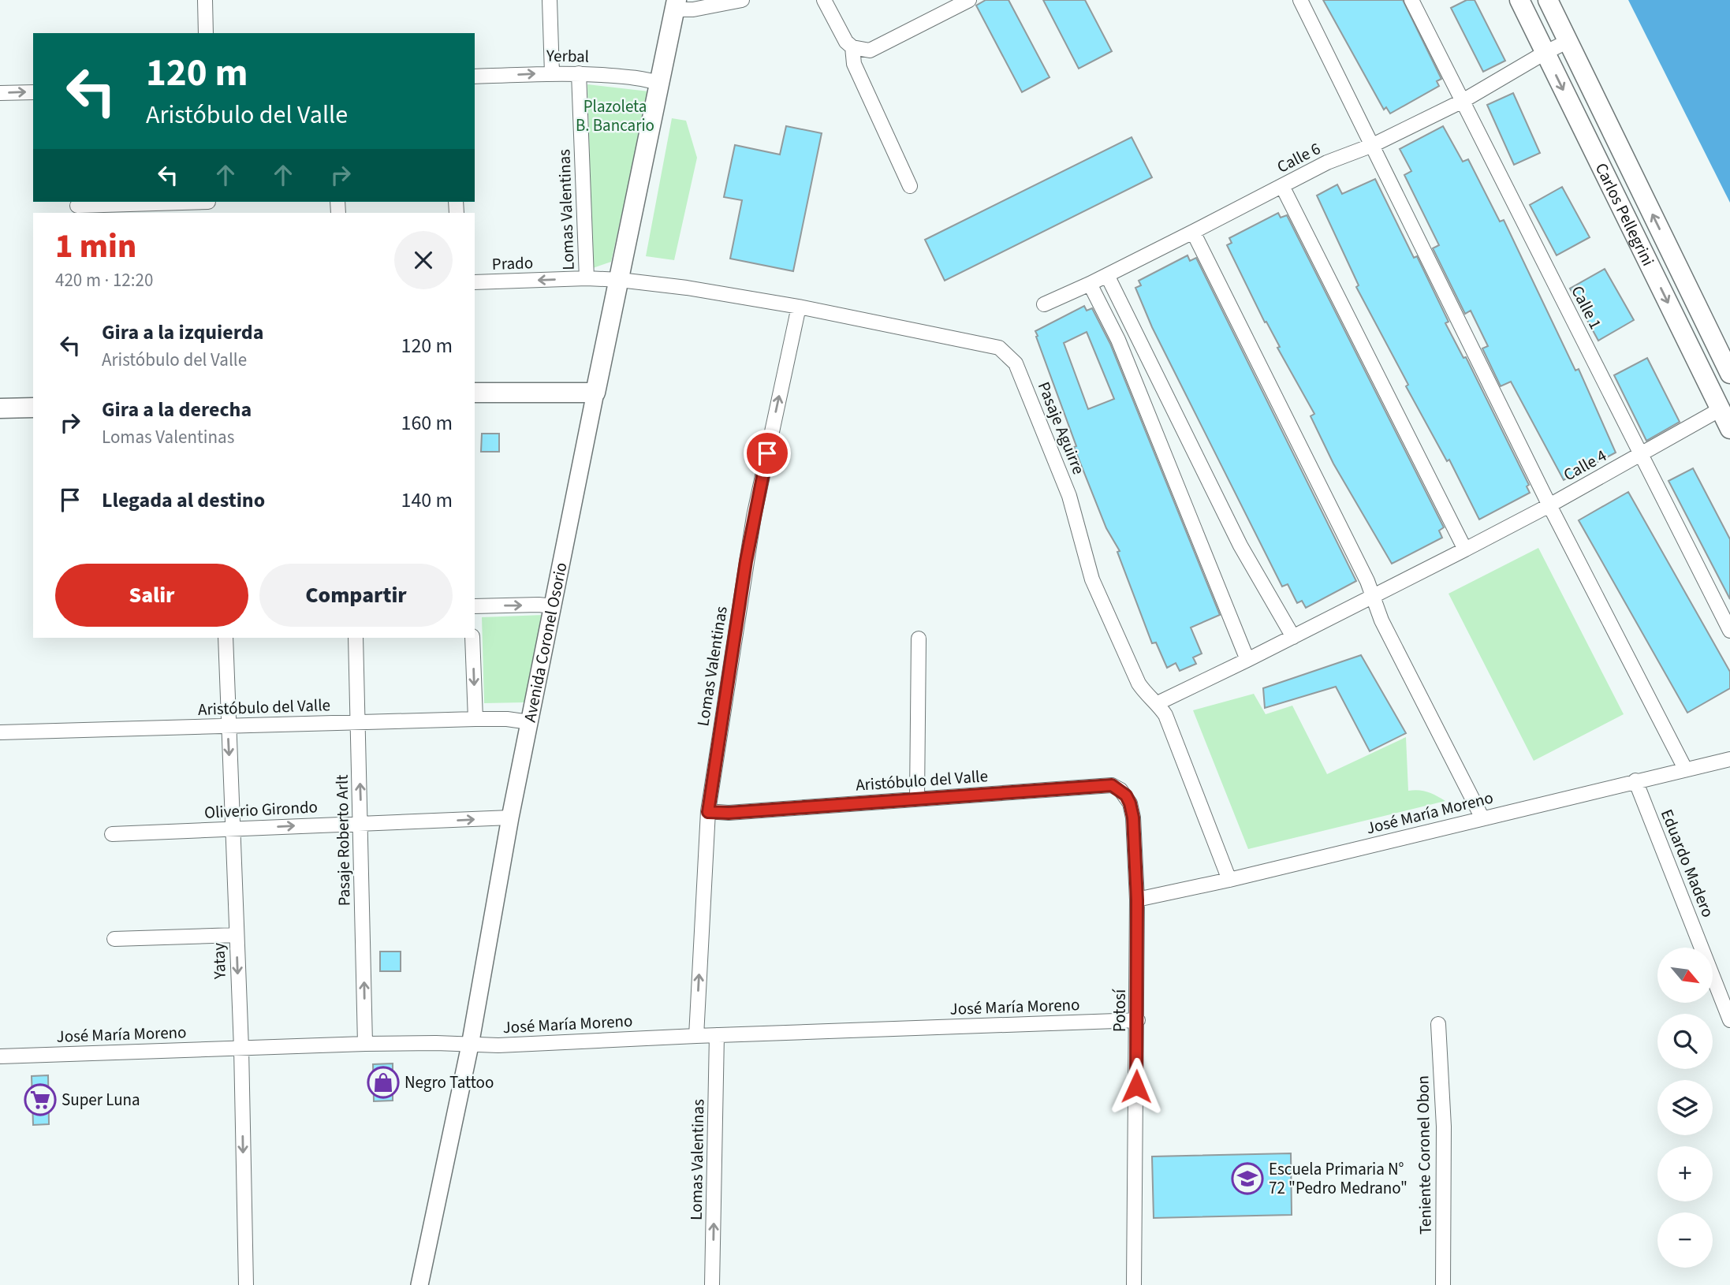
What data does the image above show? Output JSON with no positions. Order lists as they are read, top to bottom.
{
  "streets": {
    "main road": ["Carlos Pellegrini", "Avenida Coronel Osorio"],
    "street": [
      "Yerbal",
      "Calle 6",
      "Lomas Valentinas",
      "Prado",
      "Calle 1",
      "Pasaje Aguirre",
      "Calle 4",
      "Aristóbulo del Valle",
      "Oliverio Girondo",
      "José María Moreno",
      "Pasaje Roberto Arlt",
      "Eduardo Madero",
      "Yatay",
      "Potosí",
      "Teniente Coronel Obon"
    ]
  },
  "crossings": [
    ["Yerbal", "Lomas Valentinas"],
    ["Yerbal", "Avenida Coronel Osorio"],
    ["Calle 6", "Carlos Pellegrini"],
    ["Calle 6", "Calle 1"],
    ["Lomas Valentinas", "Prado"],
    ["Lomas Valentinas", "Pasaje Aguirre"],
    ["Lomas Valentinas", "Aristóbulo del Valle"],
    ["Lomas Valentinas", "José María Moreno"],
    ["Carlos Pellegrini", "Calle 4"],
    ["Prado", "Pasaje Aguirre"],
    ["Prado", "Avenida Coronel Osorio"],
    ["Calle 1", "Calle 4"],
    ["Pasaje Aguirre", "Calle 4"],
    ["Pasaje Aguirre", "Avenida Coronel Osorio"],
    ["Pasaje Aguirre", "José María Moreno"],
    ["Avenida Coronel Osorio", "Aristóbulo del Valle"],
    ["Avenida Coronel Osorio", "Oliverio Girondo"],
    ["Avenida Coronel Osorio", "José María Moreno"],
    ["Aristóbulo del Valle", "Pasaje Roberto Arlt"],
    ["Aristóbulo del Valle", "Yatay"],
    ["Aristóbulo del Valle", "Potosí"],
    ["Oliverio Girondo", "Pasaje Roberto Arlt"],
    ["Oliverio Girondo", "Yatay"],
    ["José María Moreno", "Pasaje Roberto Arlt"],
    ["José María Moreno", "Eduardo Madero"],
    ["José María Moreno", "Yatay"],
    ["José María Moreno", "Potosí"]
  ],
  "one_way": [
    "Yerbal",
    "Lomas Valentinas",
    "Prado",
    "Oliverio Girondo",
    "Pasaje Roberto Arlt",
    "Yatay"
  ],
  "parks": ["Plazoleta B. Bancario"],
  "places": {
    "shop": ["Negro Tattoo"],
    "supermarket": ["Super Luna"],
    "school or university": ["Escuela Primaria N° 72 \"Pedro Medrano\""]
  },
  "north": "bottom right",
  "page": {
    "turn": ["120 m", "Aristóbulo del Valle"],
    "heading": ["1 min", "420 m · 12:20"],
    "list": [
      {
        "name": "Gira a la izquierda",
        "note": "Aristóbulo del Valle",
        "value": "120 m"
      },
      {
        "name": "Gira a la derecha",
        "note": "Lomas Valentinas",
        "value": "160 m"
      },
      {
        "name": "Llegada al destino",
        "value": "140 m"
      }
    ],
    "buttons": ["Salir", "Compartir"],
    "map_buttons": ["+", "−"]
  }
}
